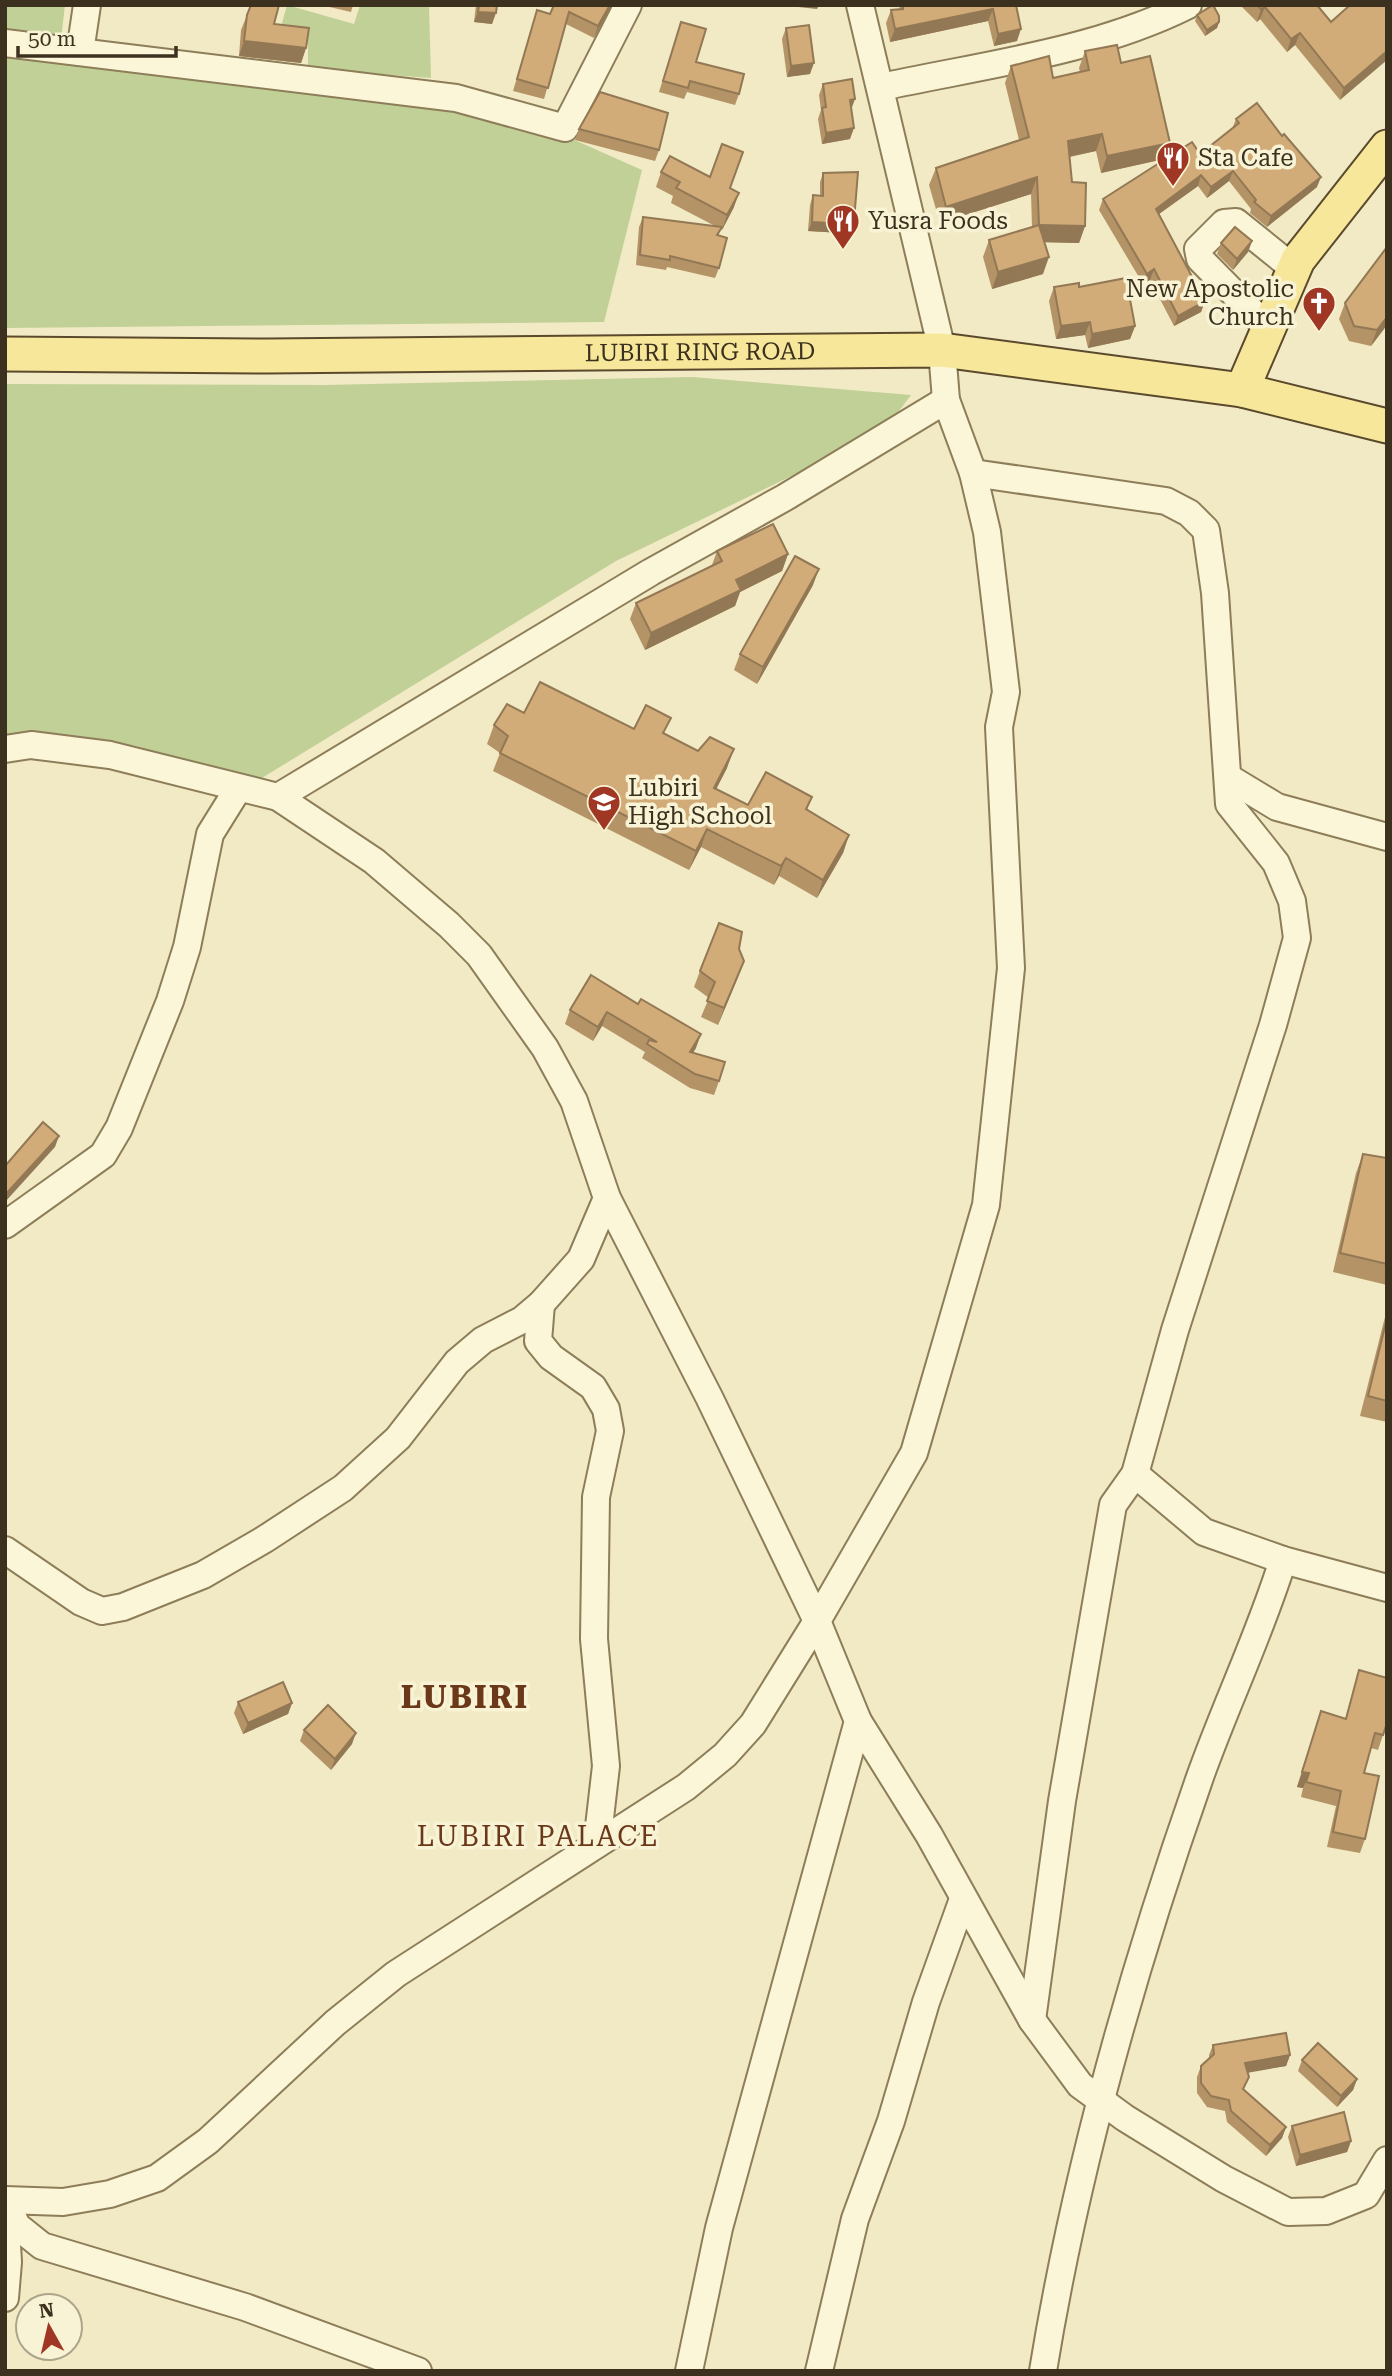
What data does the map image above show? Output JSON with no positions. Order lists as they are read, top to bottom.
{
  "streets": {
    "main road": ["LUBIRI RING ROAD"]
  },
  "districts": ["LUBIRI", "LUBIRI PALACE"],
  "places": {
    "restaurant": ["Sta Cafe", "Yusra Foods"],
    "church": ["New Apostolic Church"],
    "school or university": ["Lubiri High School"]
  },
  "scale_bar": "50 m",
  "north": "top"
}
